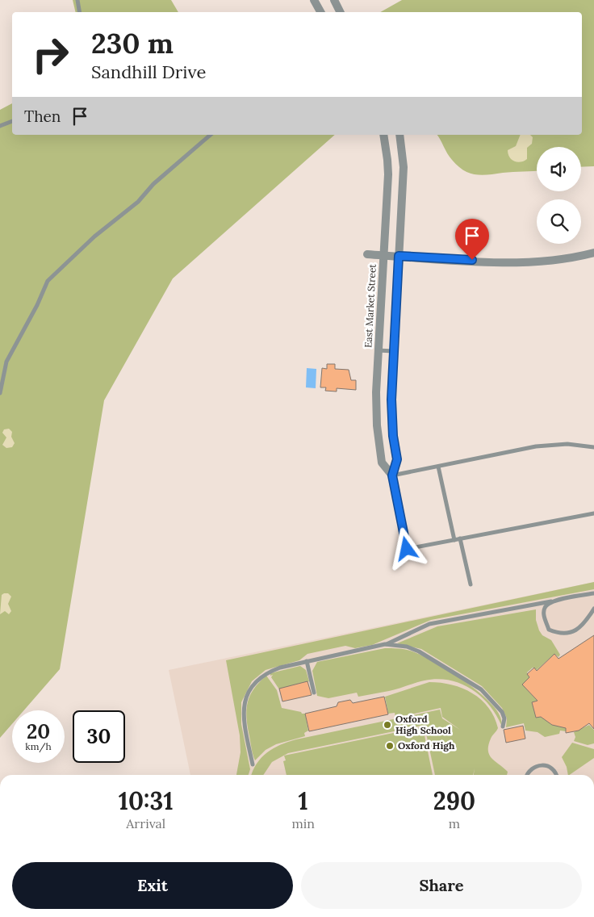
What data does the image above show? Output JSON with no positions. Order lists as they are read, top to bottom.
{
  "streets": {
    "street": ["East Market Street"]
  },
  "places": ["Oxford High School", "Oxford High"],
  "page": {
    "turn": ["230 m", "Sandhill Drive"],
    "then": "Then",
    "speed": "20 km/h",
    "limit": "30",
    "eta": [
      "10:31",
      "Arrival",
      "1",
      "min",
      "290",
      "m"
    ],
    "buttons": ["Exit", "Share"]
  }
}
